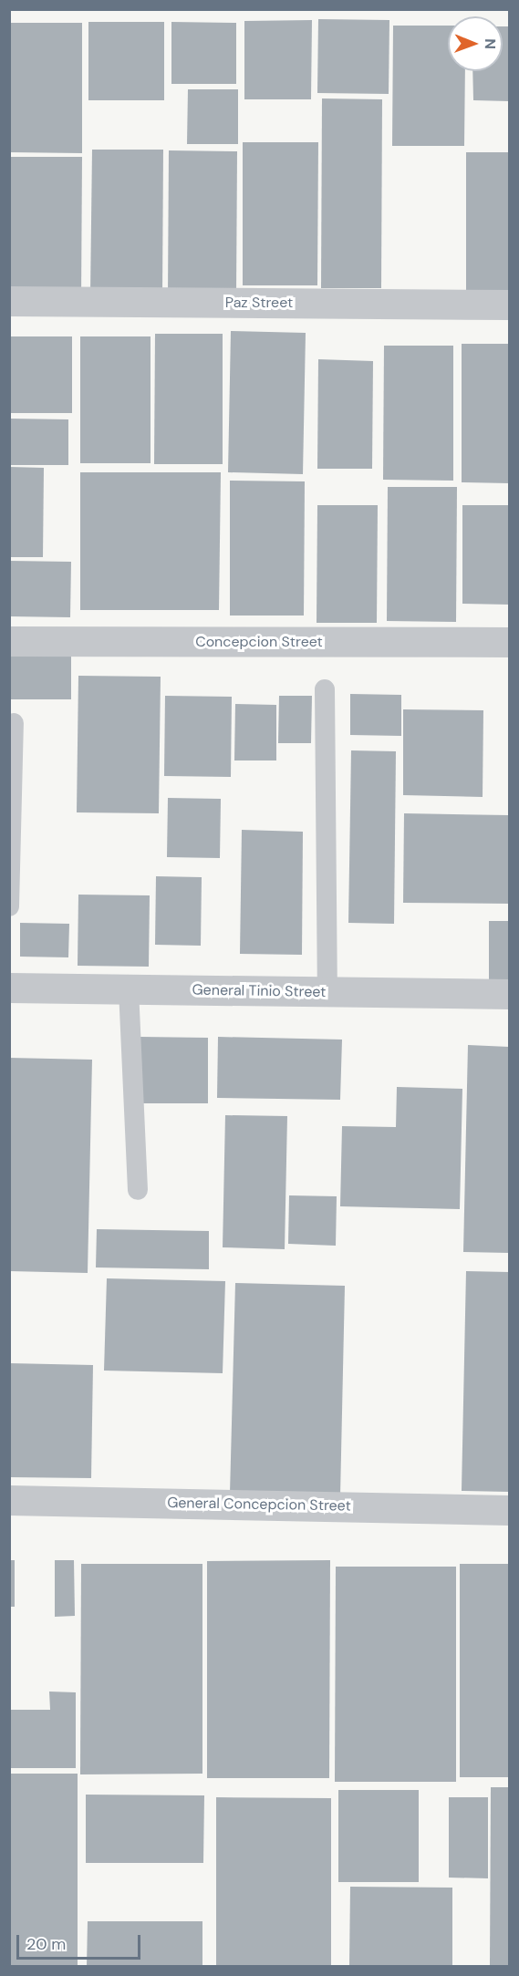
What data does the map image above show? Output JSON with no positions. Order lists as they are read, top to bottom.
{
  "streets": {
    "street": [
      "Paz Street",
      "Concepcion Street",
      "General Tinio Street",
      "General Concepcion Street"
    ]
  },
  "scale_bar": "20 m",
  "north": "right"
}
